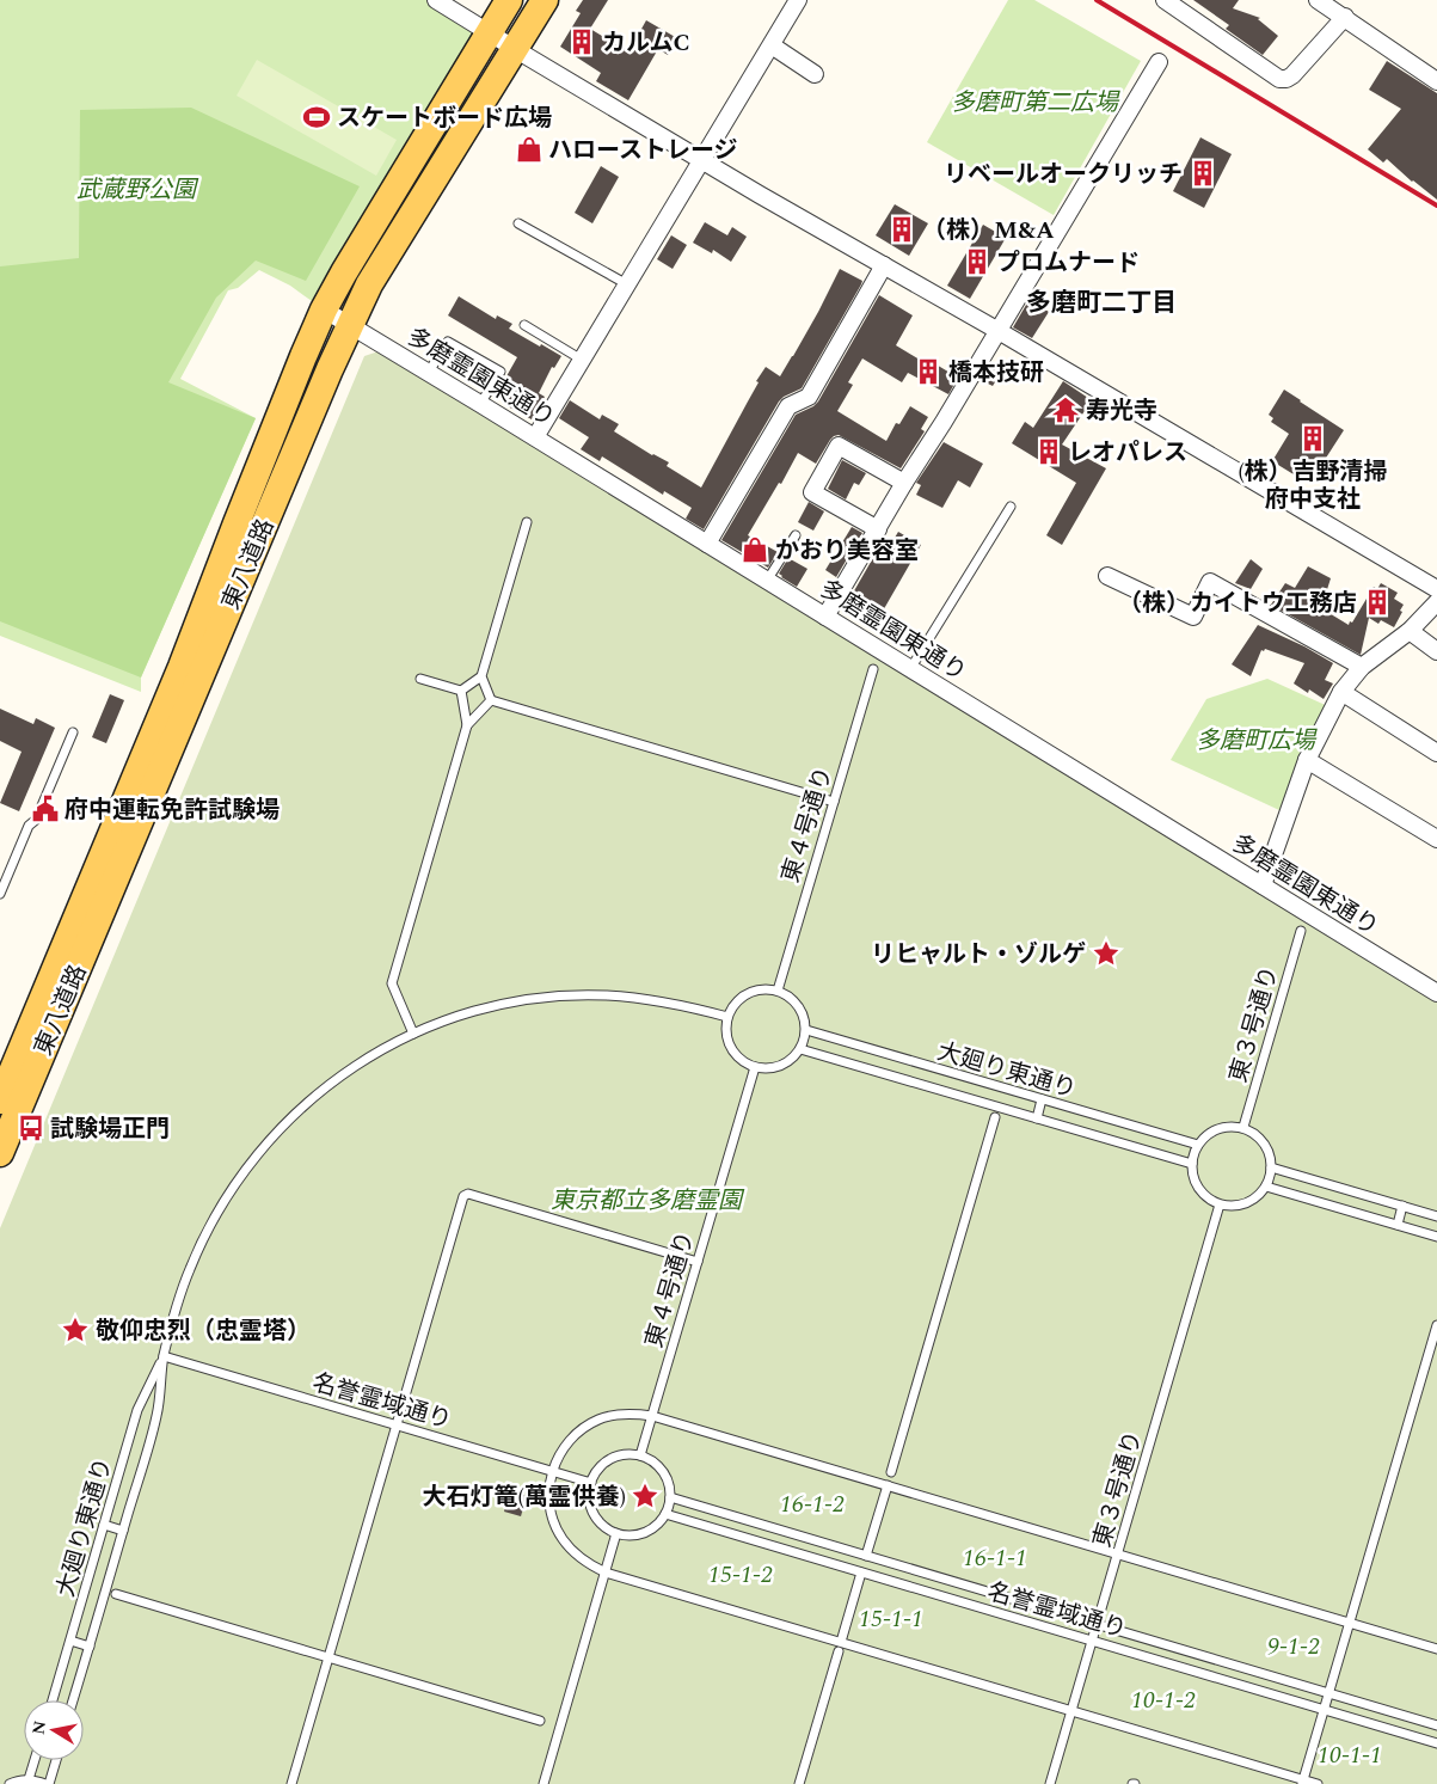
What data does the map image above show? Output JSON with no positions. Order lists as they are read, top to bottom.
{
  "streets": {
    "main road": ["東八道路"],
    "street": ["多磨霊園東通り"],
    "lane": [
      "東４号通り",
      "東３号通り",
      "大廻り東通り",
      "名誉霊域通り"
    ]
  },
  "crossings": [
    ["多磨霊園東通り", "東八道路"],
    ["東４号通り", "大廻り東通り"],
    ["東４号通り", "名誉霊域通り"],
    ["東３号通り", "大廻り東通り"],
    ["東３号通り", "名誉霊域通り"],
    ["大廻り東通り", "名誉霊域通り"]
  ],
  "districts": ["多磨町二丁目"],
  "parks": [
    "多磨町第二広場",
    "武蔵野公園",
    "多磨町広場",
    "東京都立多磨霊園",
    "16-1-2",
    "16-1-1",
    "15-1-2",
    "15-1-1",
    "9-1-2",
    "10-1-2",
    "10-1-1"
  ],
  "places": {
    "building": [
      "カルムC",
      "リベールオークリッチ",
      "（株）M&A",
      "プロムナード",
      "橋本技研",
      "(株）吉野清掃 府中支社",
      "レオパレス",
      "（株）カイトウ工務店"
    ],
    "sports": ["スケートボード広場"],
    "shop": ["ハローストレージ", "かおり美容室"],
    "temple": ["寿光寺"],
    "public building": ["府中運転免許試験場"],
    "place": ["リヒャルト・ゾルゲ", "敬仰忠烈（忠霊塔）", "大石灯篭(萬霊供養)"],
    "bus stop": ["試験場正門"]
  },
  "north": "left"
}
